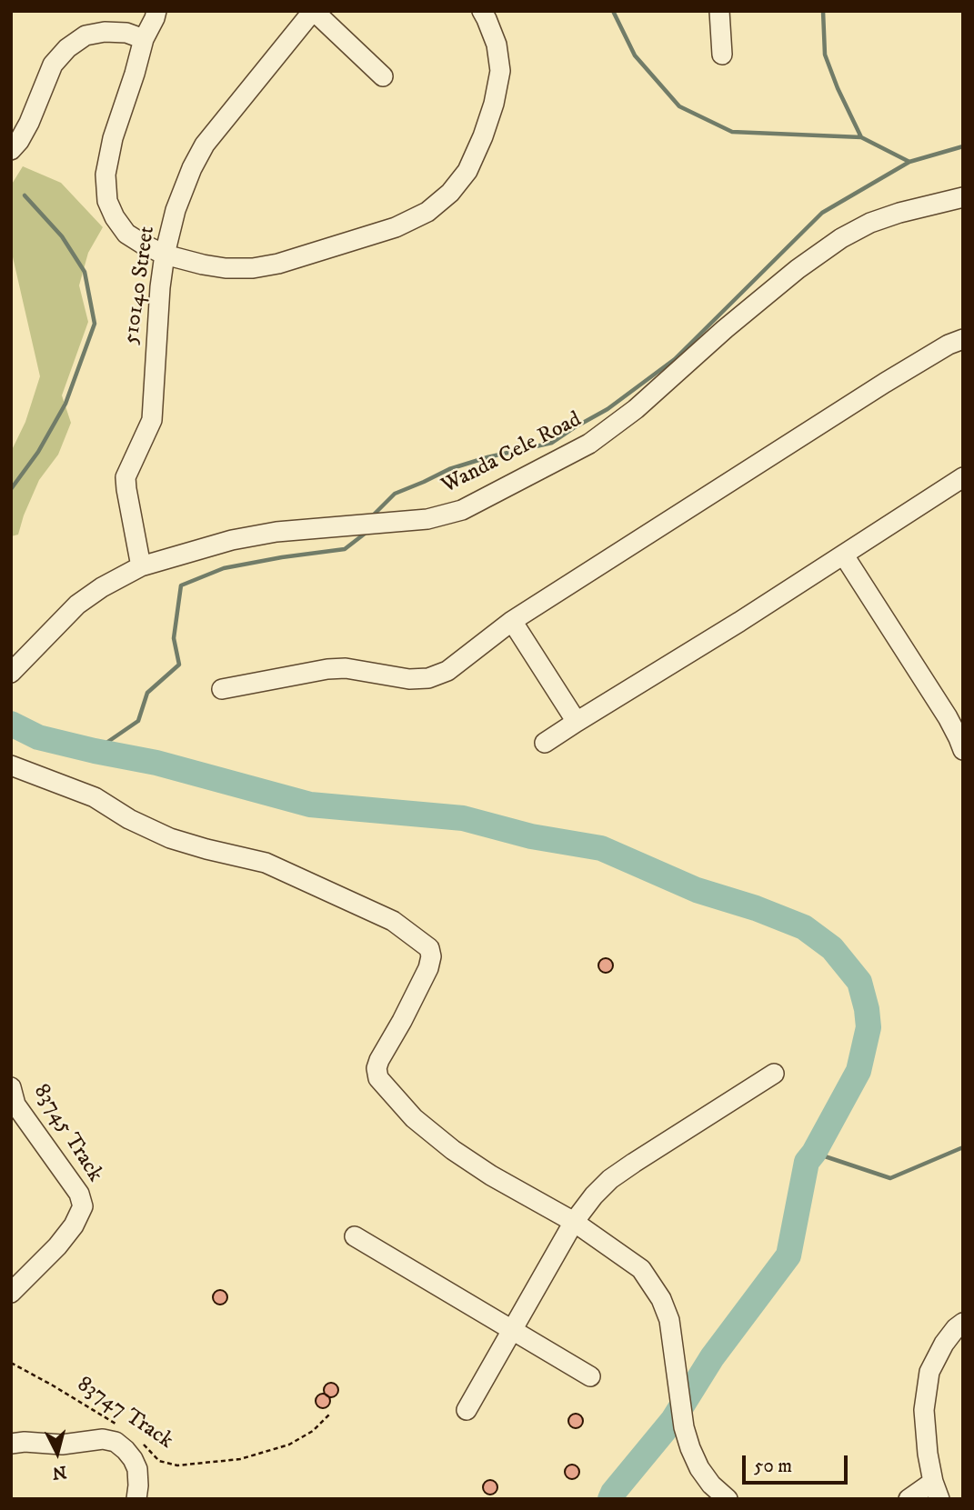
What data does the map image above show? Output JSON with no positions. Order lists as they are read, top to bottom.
{
  "streets": {
    "street": ["510140 Street", "Wanda Cele Road", "83745 Track"],
    "path": ["83747 Track"]
  },
  "crossings": [
    ["510140 Street", "Wanda Cele Road"]
  ],
  "scale_bar": "50 m",
  "north": "bottom"
}
